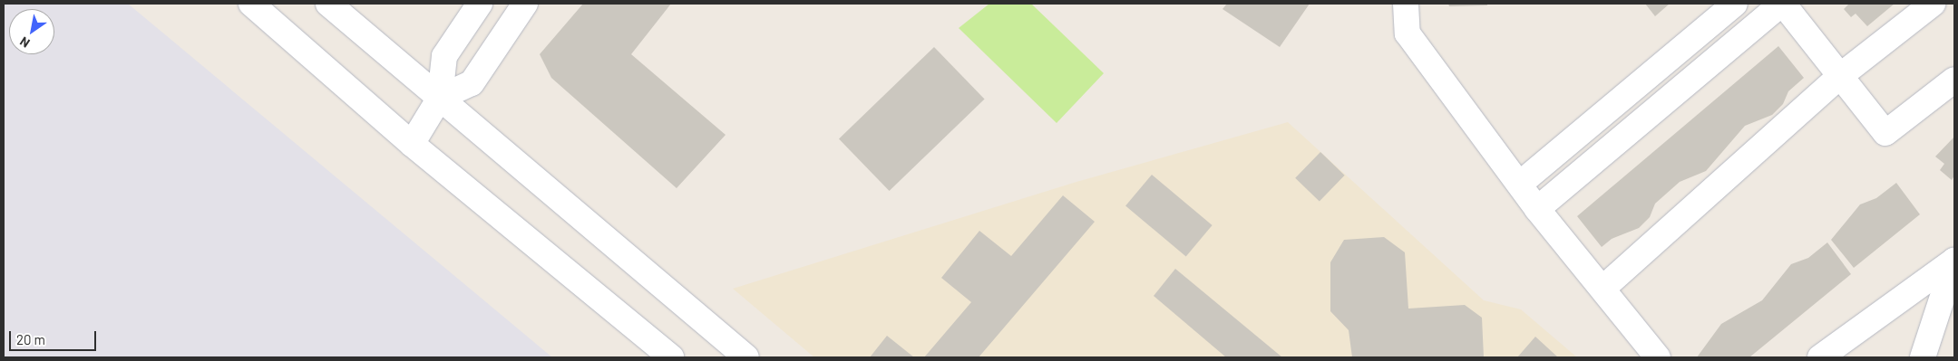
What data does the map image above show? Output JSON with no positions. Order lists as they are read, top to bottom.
{
  "scale_bar": "20 m",
  "north": "bottom left"
}
